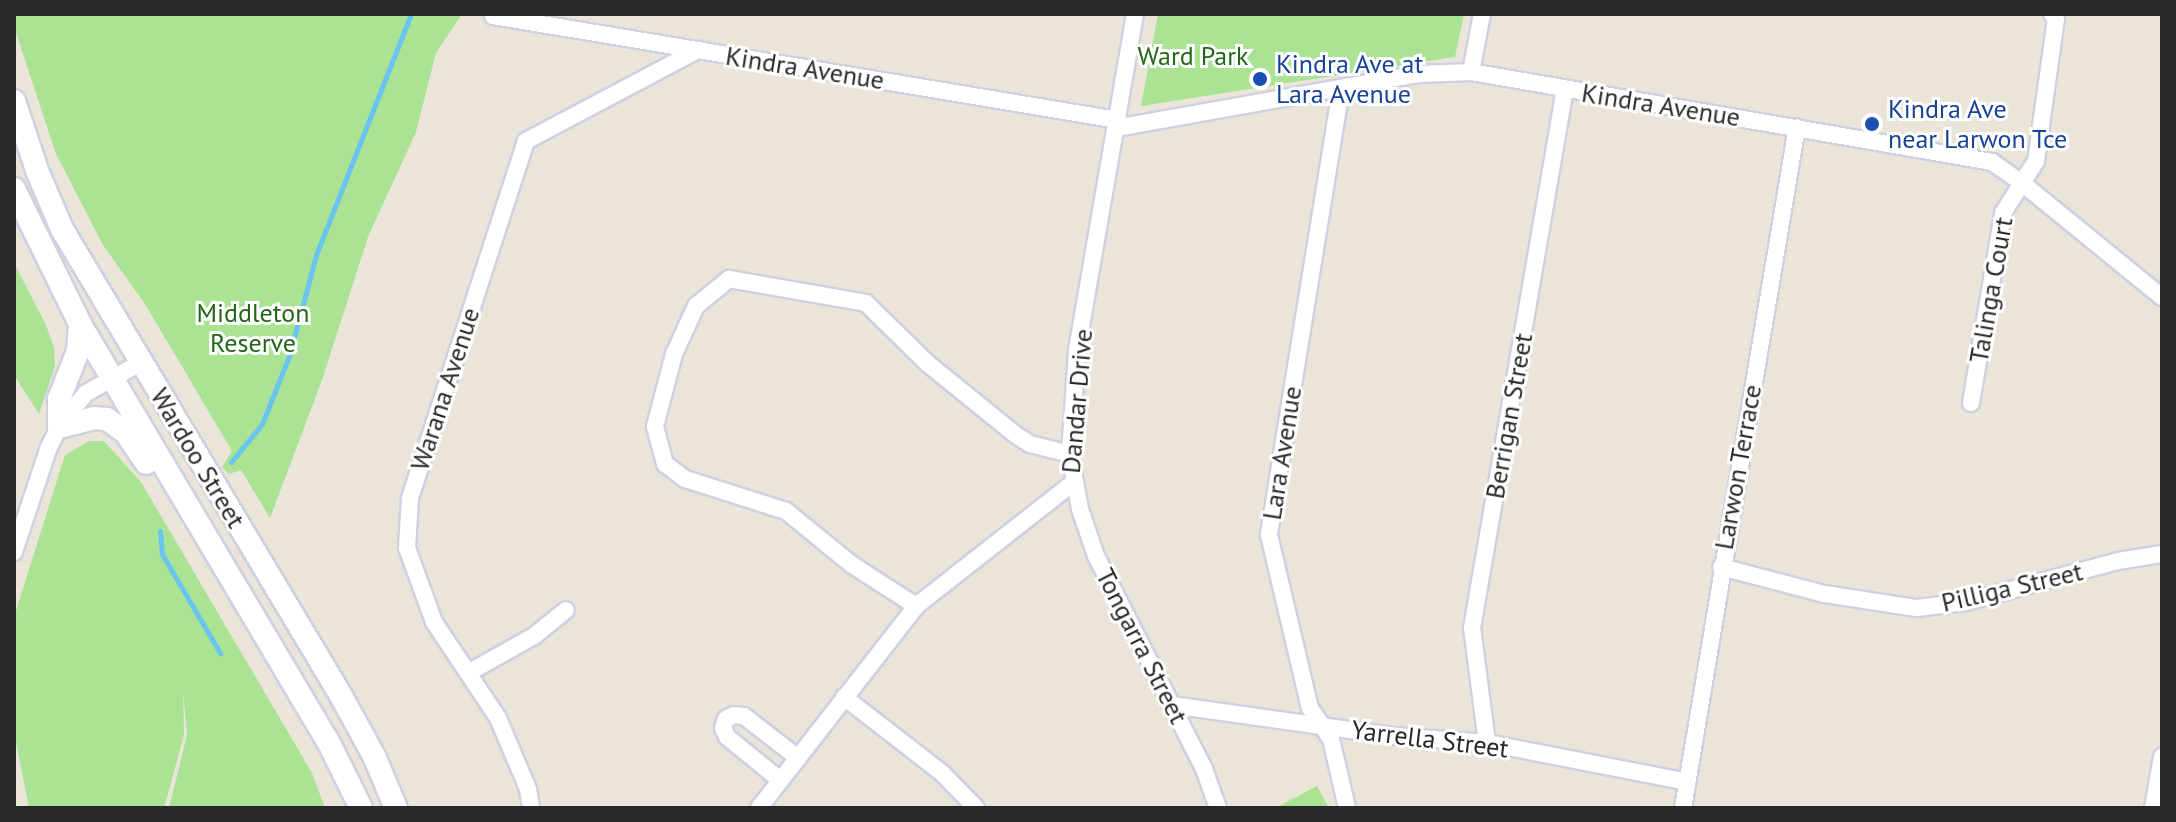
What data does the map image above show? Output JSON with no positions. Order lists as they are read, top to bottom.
{
  "streets": {
    "main road": ["Wardoo Street"],
    "street": [
      "Kindra Avenue",
      "Talinga Court",
      "Warana Avenue",
      "Dandar Drive",
      "Berrigan Street",
      "Lara Avenue",
      "Larwon Terrace",
      "Pilliga Street",
      "Tongarra Street",
      "Yarrella Street"
    ]
  },
  "crossings": [
    ["Kindra Avenue", "Talinga Court"],
    ["Kindra Avenue", "Warana Avenue"],
    ["Kindra Avenue", "Dandar Drive"],
    ["Kindra Avenue", "Berrigan Street"],
    ["Kindra Avenue", "Lara Avenue"],
    ["Kindra Avenue", "Larwon Terrace"],
    ["Dandar Drive", "Tongarra Street"],
    ["Berrigan Street", "Yarrella Street"],
    ["Lara Avenue", "Yarrella Street"],
    ["Larwon Terrace", "Pilliga Street"],
    ["Larwon Terrace", "Yarrella Street"],
    ["Tongarra Street", "Yarrella Street"]
  ],
  "parks": ["Ward Park", "Middleton Reserve"],
  "places": ["Kindra Ave at Lara Avenue", "Kindra Ave near Larwon Tce"]
}
